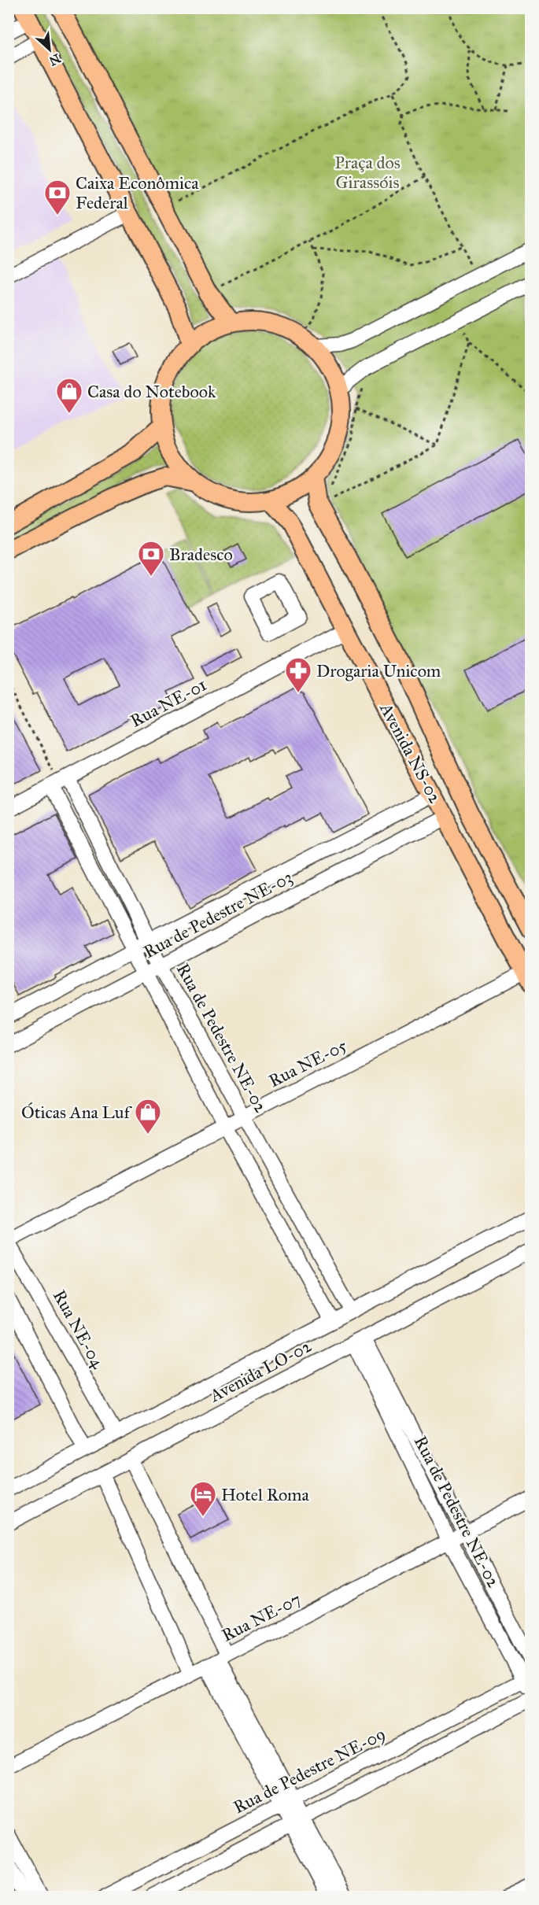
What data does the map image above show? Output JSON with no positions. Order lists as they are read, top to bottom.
{
  "streets": {
    "main road": ["Avenida NS-02"],
    "street": [
      "Rua NE-01",
      "Rua de Pedestre NE-03",
      "Rua de Pedestre NE-02",
      "Rua NE-05",
      "Rua NE-04",
      "Avenida LO-02",
      "Rua NE-07",
      "Rua de Pedestre NE-09"
    ]
  },
  "crossings": [
    ["Rua NE-01", "Avenida NS-02"],
    ["Rua NE-01", "Rua de Pedestre NE-02"],
    ["Avenida NS-02", "Rua de Pedestre NE-03"],
    ["Avenida NS-02", "Rua NE-05"],
    ["Rua de Pedestre NE-03", "Rua de Pedestre NE-02"],
    ["Rua de Pedestre NE-02", "Rua NE-05"],
    ["Rua de Pedestre NE-02", "Avenida LO-02"],
    ["Rua de Pedestre NE-02", "Rua NE-07"],
    ["Rua de Pedestre NE-02", "Rua de Pedestre NE-09"],
    ["Rua NE-05", "Rua NE-04"],
    ["Rua NE-04", "Avenida LO-02"]
  ],
  "parks": ["Praça dos Girassóis"],
  "places": {
    "bank": ["Caixa Econômica Federal", "Bradesco"],
    "shop": ["Casa do Notebook", "Óticas Ana Luf"],
    "pharmacy": ["Drogaria Unicom"],
    "hotel": ["Hotel Roma"]
  },
  "north": "bottom right"
}
